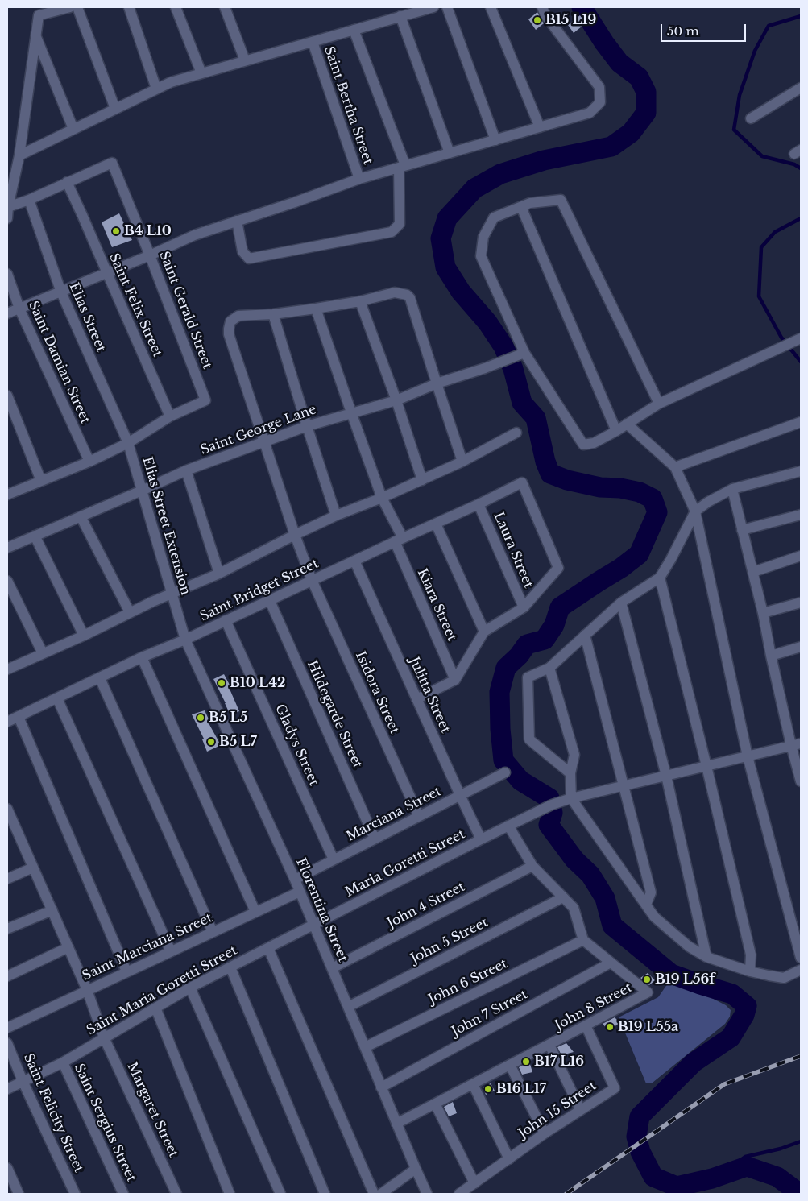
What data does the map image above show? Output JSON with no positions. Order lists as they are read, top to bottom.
{
  "streets": {
    "street": [
      "Saint Bertha Street",
      "Saint Felix Street",
      "Saint Gerald Street",
      "Elias Street",
      "Saint Damian Street",
      "Saint George Lane",
      "Elias Street Extension",
      "Laura Street",
      "Saint Bridget Street",
      "Kiara Street",
      "Isidora Street",
      "Julitta Street",
      "Hildegarde Street",
      "Gladys Street",
      "Marciana Street",
      "Maria Goretti Street",
      "John 4 Street",
      "Florentina Street",
      "John 5 Street",
      "Saint Marciana Street",
      "John 6 Street",
      "Saint Maria Goretti Street",
      "John 8 Street",
      "John 7 Street",
      "Margaret Street",
      "John 15 Street",
      "Saint Felicity Street",
      "Saint Sergius Street"
    ]
  },
  "crossings": [
    ["Saint Felix Street", "Saint Gerald Street"],
    ["Elias Street", "Elias Street Extension"],
    ["Saint George Lane", "Elias Street Extension"],
    ["Saint George Lane", "Kiara Street"],
    ["Saint George Lane", "Isidora Street"],
    ["Elias Street Extension", "Saint Bridget Street"],
    ["Elias Street Extension", "Florentina Street"],
    ["Laura Street", "Saint Bridget Street"],
    ["Saint Bridget Street", "Kiara Street"],
    ["Saint Bridget Street", "Isidora Street"],
    ["Saint Bridget Street", "Julitta Street"],
    ["Saint Bridget Street", "Hildegarde Street"],
    ["Saint Bridget Street", "Gladys Street"],
    ["Saint Bridget Street", "Florentina Street"],
    ["Kiara Street", "Isidora Street"],
    ["Isidora Street", "Marciana Street"],
    ["Julitta Street", "Marciana Street"],
    ["Julitta Street", "Maria Goretti Street"],
    ["Hildegarde Street", "Marciana Street"],
    ["Gladys Street", "Marciana Street"],
    ["Marciana Street", "Florentina Street"],
    ["Maria Goretti Street", "Florentina Street"],
    ["Maria Goretti Street", "Saint Maria Goretti Street"],
    ["John 4 Street", "Florentina Street"],
    ["Florentina Street", "John 5 Street"],
    ["Florentina Street", "Saint Marciana Street"],
    ["Florentina Street", "John 6 Street"],
    ["Florentina Street", "Saint Maria Goretti Street"],
    ["Florentina Street", "John 8 Street"],
    ["Florentina Street", "John 7 Street"],
    ["Saint Marciana Street", "Margaret Street"],
    ["John 6 Street", "John 8 Street"],
    ["Saint Maria Goretti Street", "Margaret Street"],
    ["Saint Maria Goretti Street", "Saint Felicity Street"],
    ["Saint Maria Goretti Street", "Saint Sergius Street"],
    ["John 8 Street", "John 7 Street"],
    ["John 8 Street", "John 15 Street"]
  ],
  "places": [
    "B15 L19",
    "B4 L10",
    "B10 L42",
    "B5 L5",
    "B5 L7",
    "B19 L56f",
    "B19 L55a",
    "B17 L16",
    "B16 L17"
  ],
  "scale_bar": "50 m"
}
